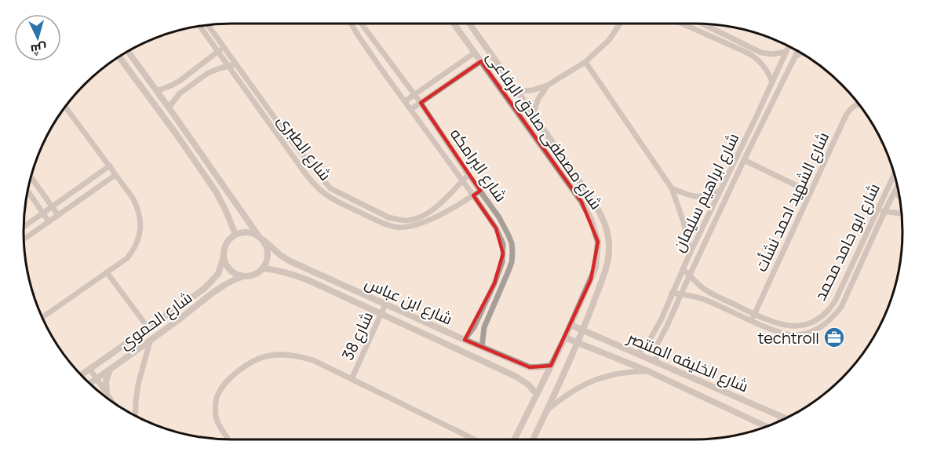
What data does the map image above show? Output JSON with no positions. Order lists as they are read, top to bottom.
{
  "streets": {
    "street": [
      "شارع مصطفى صادق الرفاعى",
      "شارع الطبرى",
      "شارع البرامكه",
      "شارع ابراهيم سليمان",
      "شارع الشهيد احمد نشأت",
      "شارع ابو حامد محمد",
      "شارع ابن عباس",
      "شارع الحموي",
      "شارع 38",
      "شارع الخليفه المنتصر"
    ]
  },
  "crossings": [
    ["شارع مصطفى صادق الرفاعى", "شارع ابن عباس"],
    ["شارع مصطفى صادق الرفاعى", "شارع الخليفه المنتصر"],
    ["شارع الطبرى", "شارع البرامكه"],
    ["شارع البرامكه", "شارع ابن عباس"],
    ["شارع ابراهيم سليمان", "شارع ابو حامد محمد"],
    ["شارع ابراهيم سليمان", "شارع الخليفه المنتصر"],
    ["شارع الشهيد احمد نشأت", "شارع ابو حامد محمد"],
    ["شارع ابن عباس", "شارع الحموي"],
    ["شارع ابن عباس", "شارع 38"]
  ],
  "places": {
    "office": ["techtroll"]
  },
  "north": "bottom"
}
